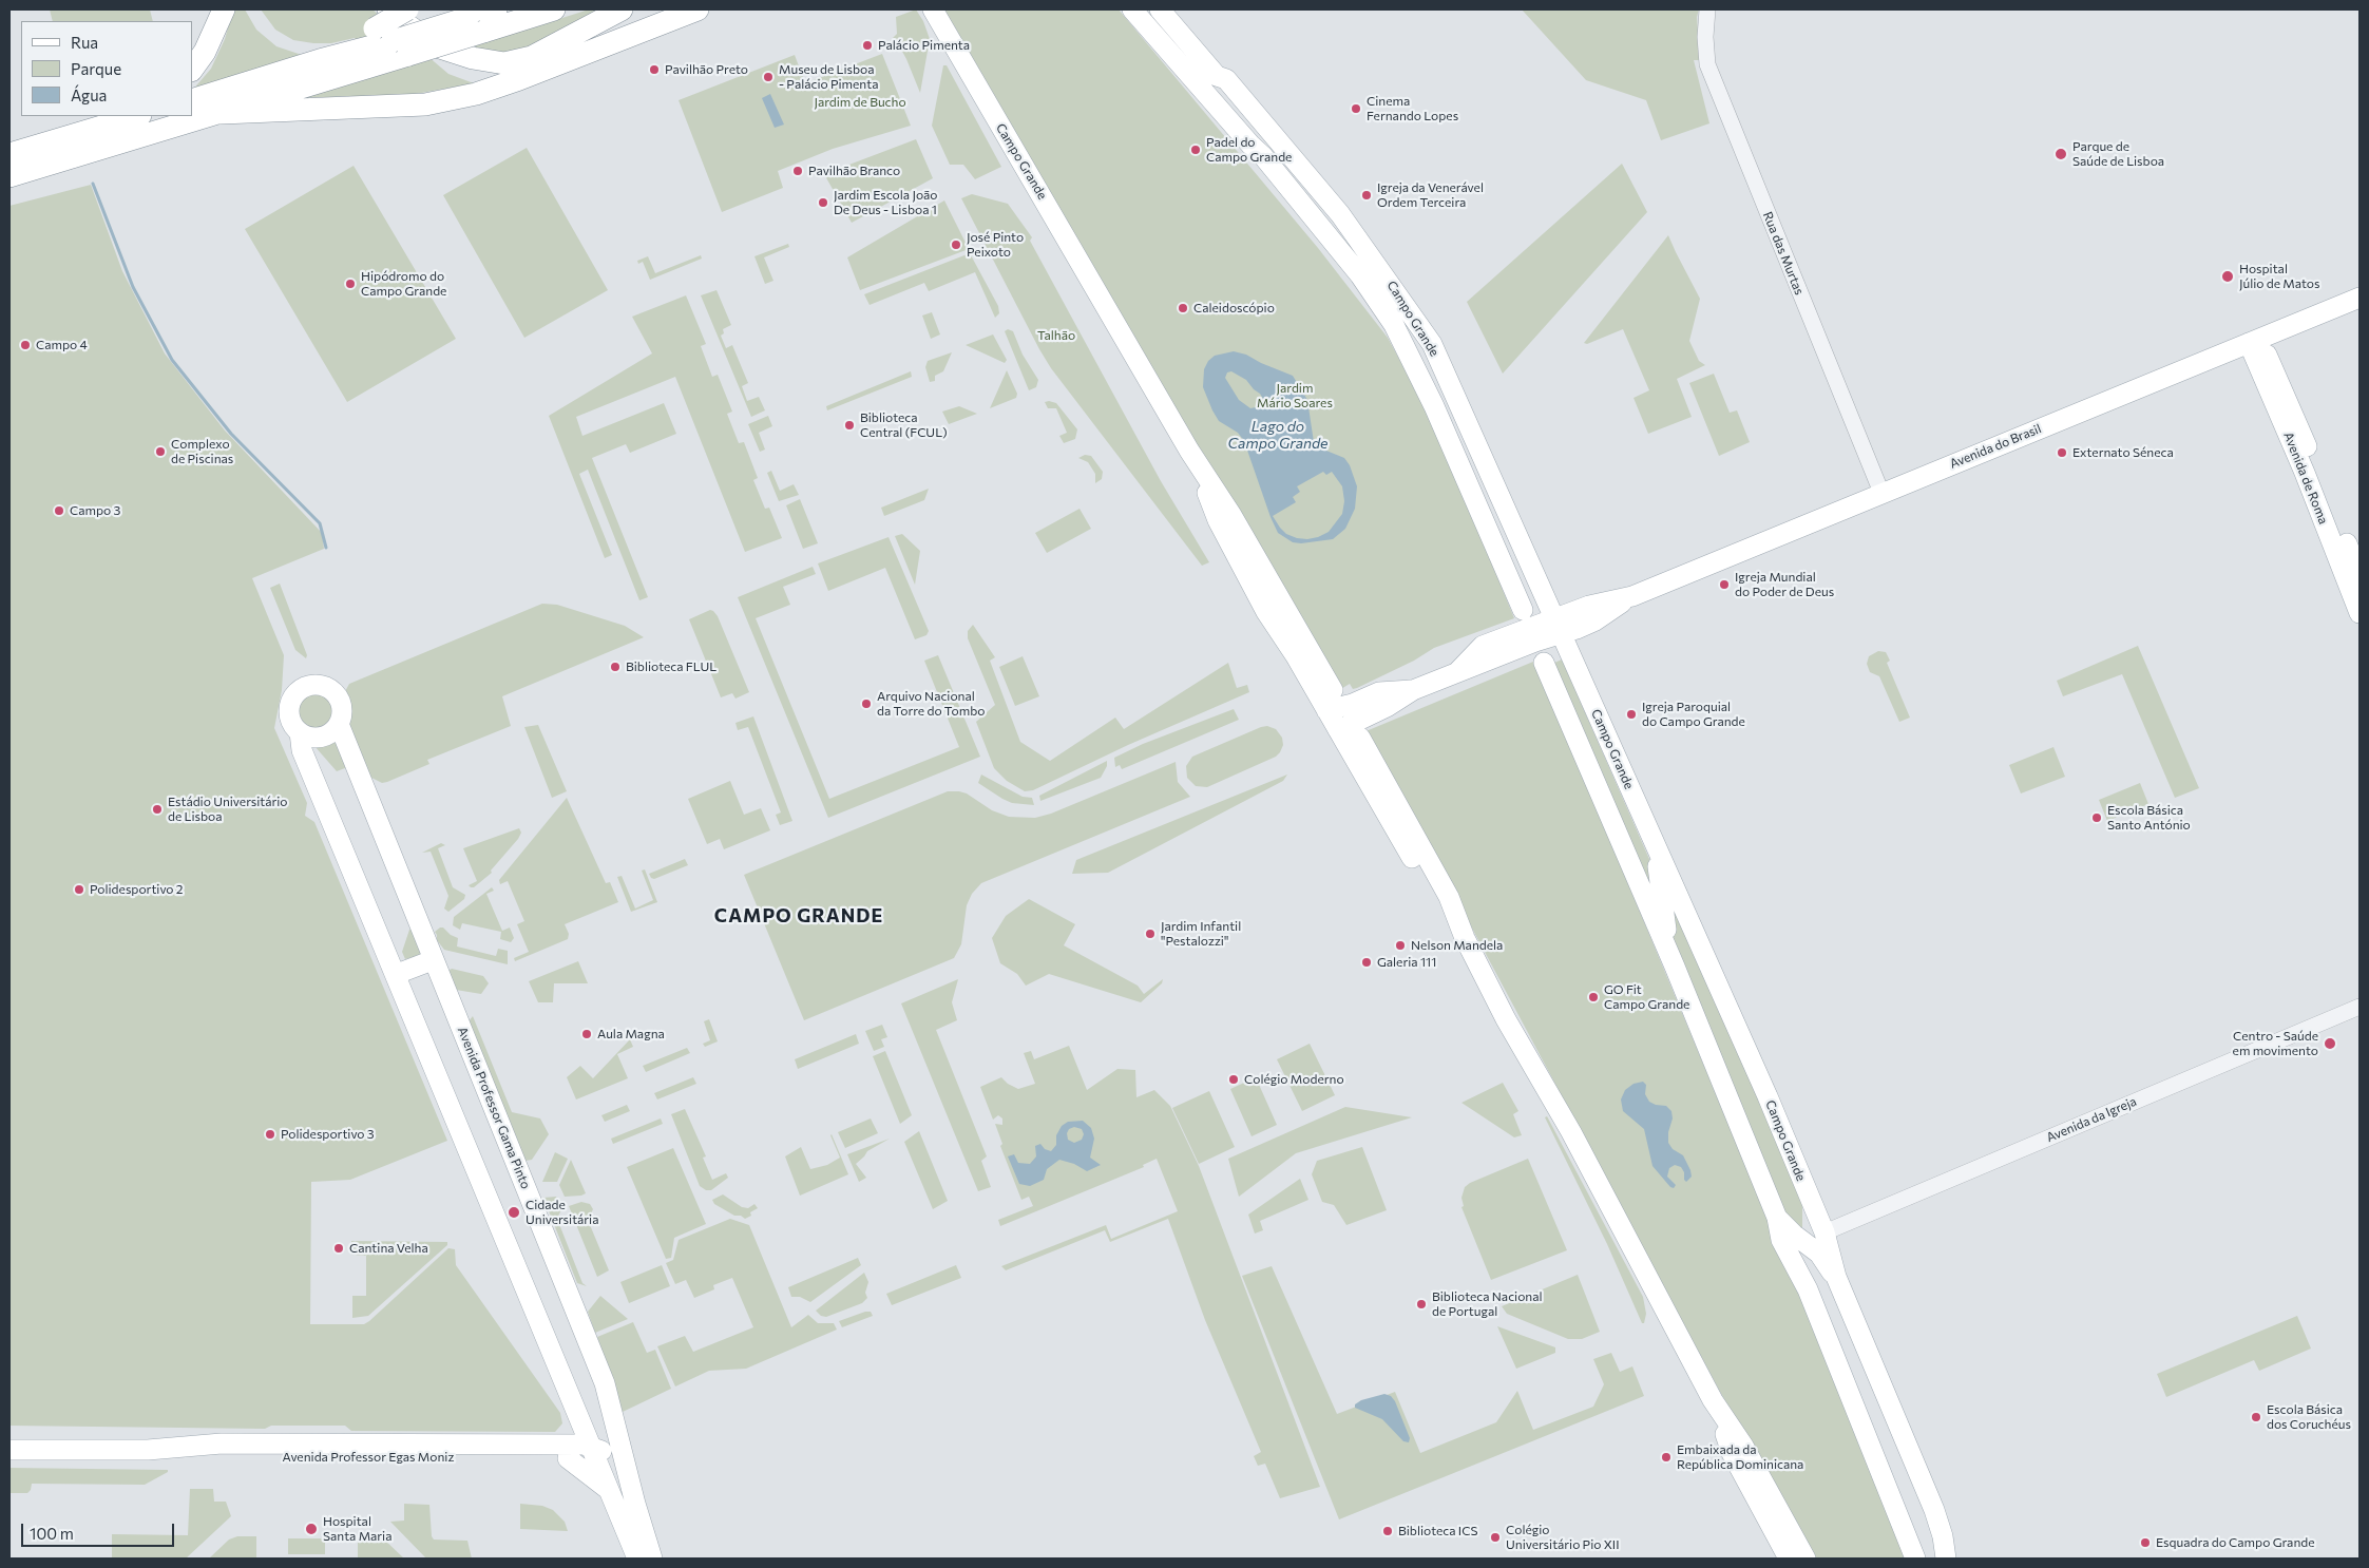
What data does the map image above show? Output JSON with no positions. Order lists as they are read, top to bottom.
{
  "streets": {
    "main road": [
      "Campo Grande",
      "Avenida do Brasil",
      "Avenida de Roma",
      "Avenida Professor Gama Pinto",
      "Avenida Professor Egas Moniz"
    ],
    "street": ["Rua das Murtas", "Avenida da Igreja"]
  },
  "crossings": [
    ["Campo Grande", "Avenida do Brasil"],
    ["Campo Grande", "Avenida da Igreja"],
    ["Rua das Murtas", "Avenida do Brasil"],
    ["Avenida do Brasil", "Avenida de Roma"]
  ],
  "districts": ["CAMPO GRANDE"],
  "water": ["Lago do Campo Grande"],
  "parks": ["Jardim de Bucho", "Talhão", "Jardim Mário Soares"],
  "places": [
    "Palácio Pimenta",
    "Pavilhão Preto",
    "Museu de Lisboa - Palácio Pimenta",
    "Cinema Fernando Lopes",
    "Padel do Campo Grande",
    "Parque de Saúde de Lisboa",
    "Pavilhão Branco",
    "Igreja da Venerável Ordem Terceira",
    "Jardim Escola João De Deus - Lisboa 1",
    "José Pinto Peixoto",
    "Hospital Júlio de Matos",
    "Hipódromo do Campo Grande",
    "Caleidoscópio",
    "Campo 4",
    "Biblioteca Central (FCUL)",
    "Complexo de Piscinas",
    "Externato Séneca",
    "Campo 3",
    "Igreja Mundial do Poder de Deus",
    "Biblioteca FLUL",
    "Arquivo Nacional da Torre do Tombo",
    "Igreja Paroquial do Campo Grande",
    "Estádio Universitário de Lisboa",
    "Escola Básica Santo António",
    "Polidesportivo 2",
    "Jardim Infantil \"Pestalozzi\"",
    "Nelson Mandela",
    "Galeria 111",
    "GO Fit Campo Grande",
    "Aula Magna",
    "Centro - Saúde em movimento",
    "Colégio Moderno",
    "Polidesportivo 3",
    "Cidade Universitária",
    "Cantina Velha",
    "Biblioteca Nacional de Portugal",
    "Escola Básica dos Coruchéus",
    "Embaixada da República Dominicana",
    "Hospital Santa Maria",
    "Biblioteca ICS",
    "Colégio Universitário Pio XII",
    "Esquadra do Campo Grande"
  ],
  "legend": ["Rua", "Parque", "Água"],
  "scale_bar": "100 m"
}
